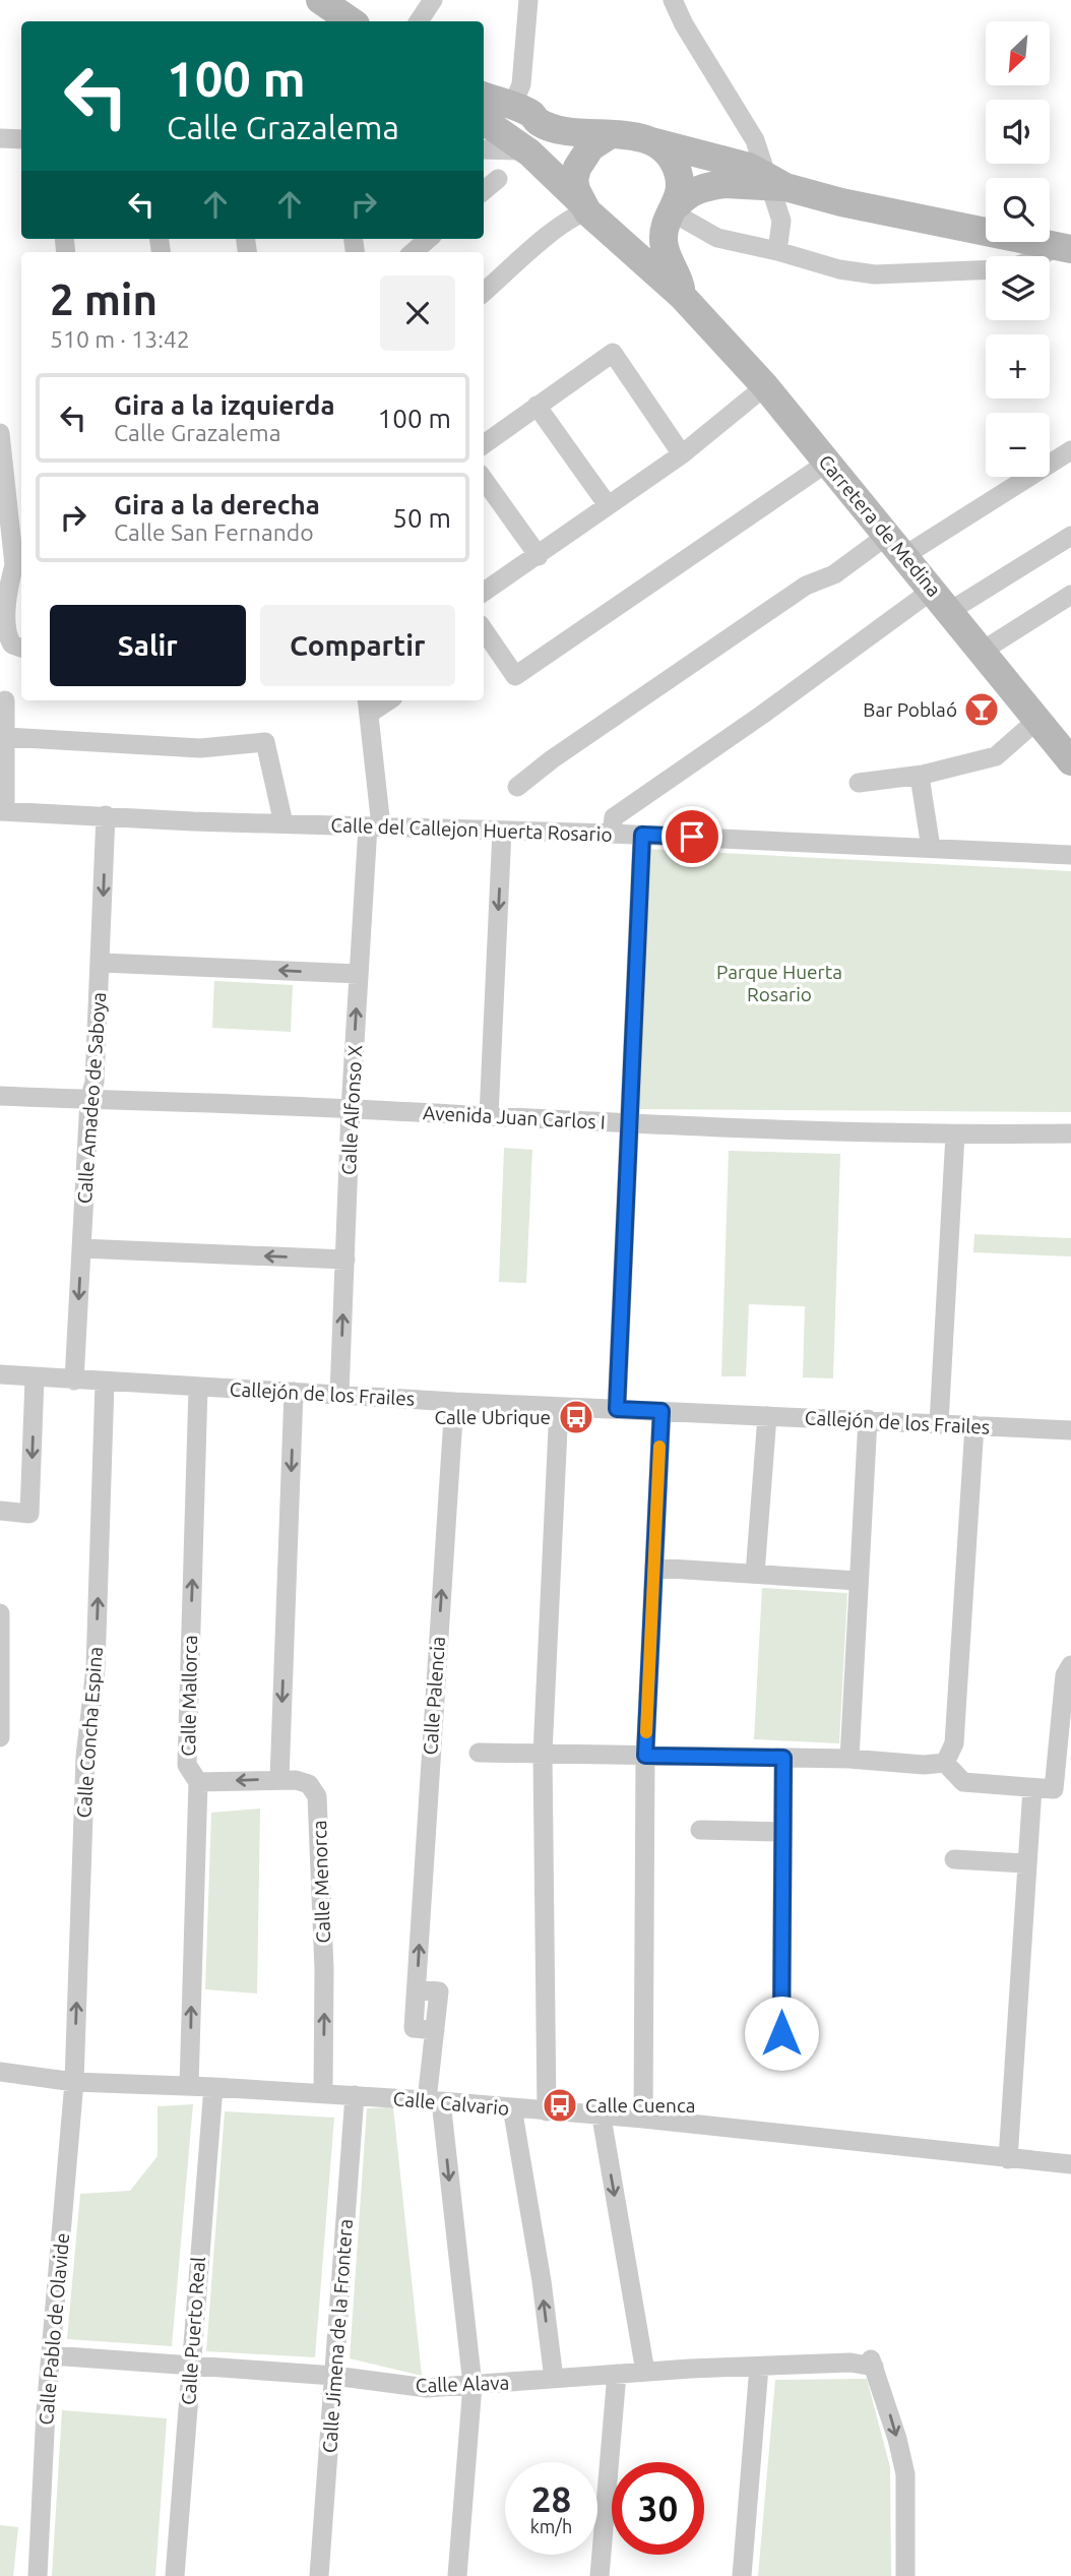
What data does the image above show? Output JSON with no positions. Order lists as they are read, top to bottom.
{
  "streets": {
    "main road": ["Carretera de Medina"],
    "street": [
      "Calle del Callejon Huerta Rosario",
      "Calle Amadeo de Saboya",
      "Calle Alfonso X",
      "Avenida Juan Carlos I",
      "Callejón de los Frailes",
      "Calle Mallorca",
      "Calle Palencia",
      "Calle Concha Espina",
      "Calle Menorca",
      "Calle Calvario",
      "Calle Pablo de Olavide",
      "Calle Puerto Real",
      "Calle Jimena de la Frontera",
      "Calle Alava"
    ]
  },
  "crossings": [
    ["Calle del Callejon Huerta Rosario", "Calle Amadeo de Saboya"],
    ["Calle del Callejon Huerta Rosario", "Calle Alfonso X"],
    ["Calle Amadeo de Saboya", "Avenida Juan Carlos I"],
    ["Calle Amadeo de Saboya", "Callejón de los Frailes"],
    ["Calle Alfonso X", "Avenida Juan Carlos I"],
    ["Calle Alfonso X", "Callejón de los Frailes"],
    ["Callejón de los Frailes", "Calle Mallorca"],
    ["Callejón de los Frailes", "Calle Palencia"],
    ["Callejón de los Frailes", "Calle Concha Espina"],
    ["Calle Mallorca", "Calle Menorca"],
    ["Calle Mallorca", "Calle Calvario"],
    ["Calle Palencia", "Calle Calvario"],
    ["Calle Palencia", "Calle Alava"],
    ["Calle Concha Espina", "Calle Calvario"],
    ["Calle Concha Espina", "Calle Pablo de Olavide"],
    ["Calle Menorca", "Calle Calvario"],
    ["Calle Calvario", "Calle Pablo de Olavide"],
    ["Calle Calvario", "Calle Puerto Real"],
    ["Calle Calvario", "Calle Jimena de la Frontera"],
    ["Calle Pablo de Olavide", "Calle Alava"],
    ["Calle Puerto Real", "Calle Alava"],
    ["Calle Jimena de la Frontera", "Calle Alava"]
  ],
  "one_way": ["Calle Amadeo de Saboya", "Calle Concha Espina"],
  "parks": ["Parque Huerta Rosario"],
  "places": {
    "bar": ["Bar Poblaó"],
    "bus stop": ["Calle Ubrique", "Calle Cuenca"]
  },
  "north": "bottom left",
  "page": {
    "map_buttons": ["+", "−"],
    "turn": ["100 m", "Calle Grazalema"],
    "heading": ["2 min", "510 m · 13:42"],
    "list": [
      {
        "name": "Gira a la izquierda",
        "note": "Calle Grazalema",
        "value": "100 m"
      },
      {
        "name": "Gira a la derecha",
        "note": "Calle San Fernando",
        "value": "50 m"
      }
    ],
    "buttons": ["Salir", "Compartir"],
    "speed": "28 km/h",
    "limit": "30"
  }
}
